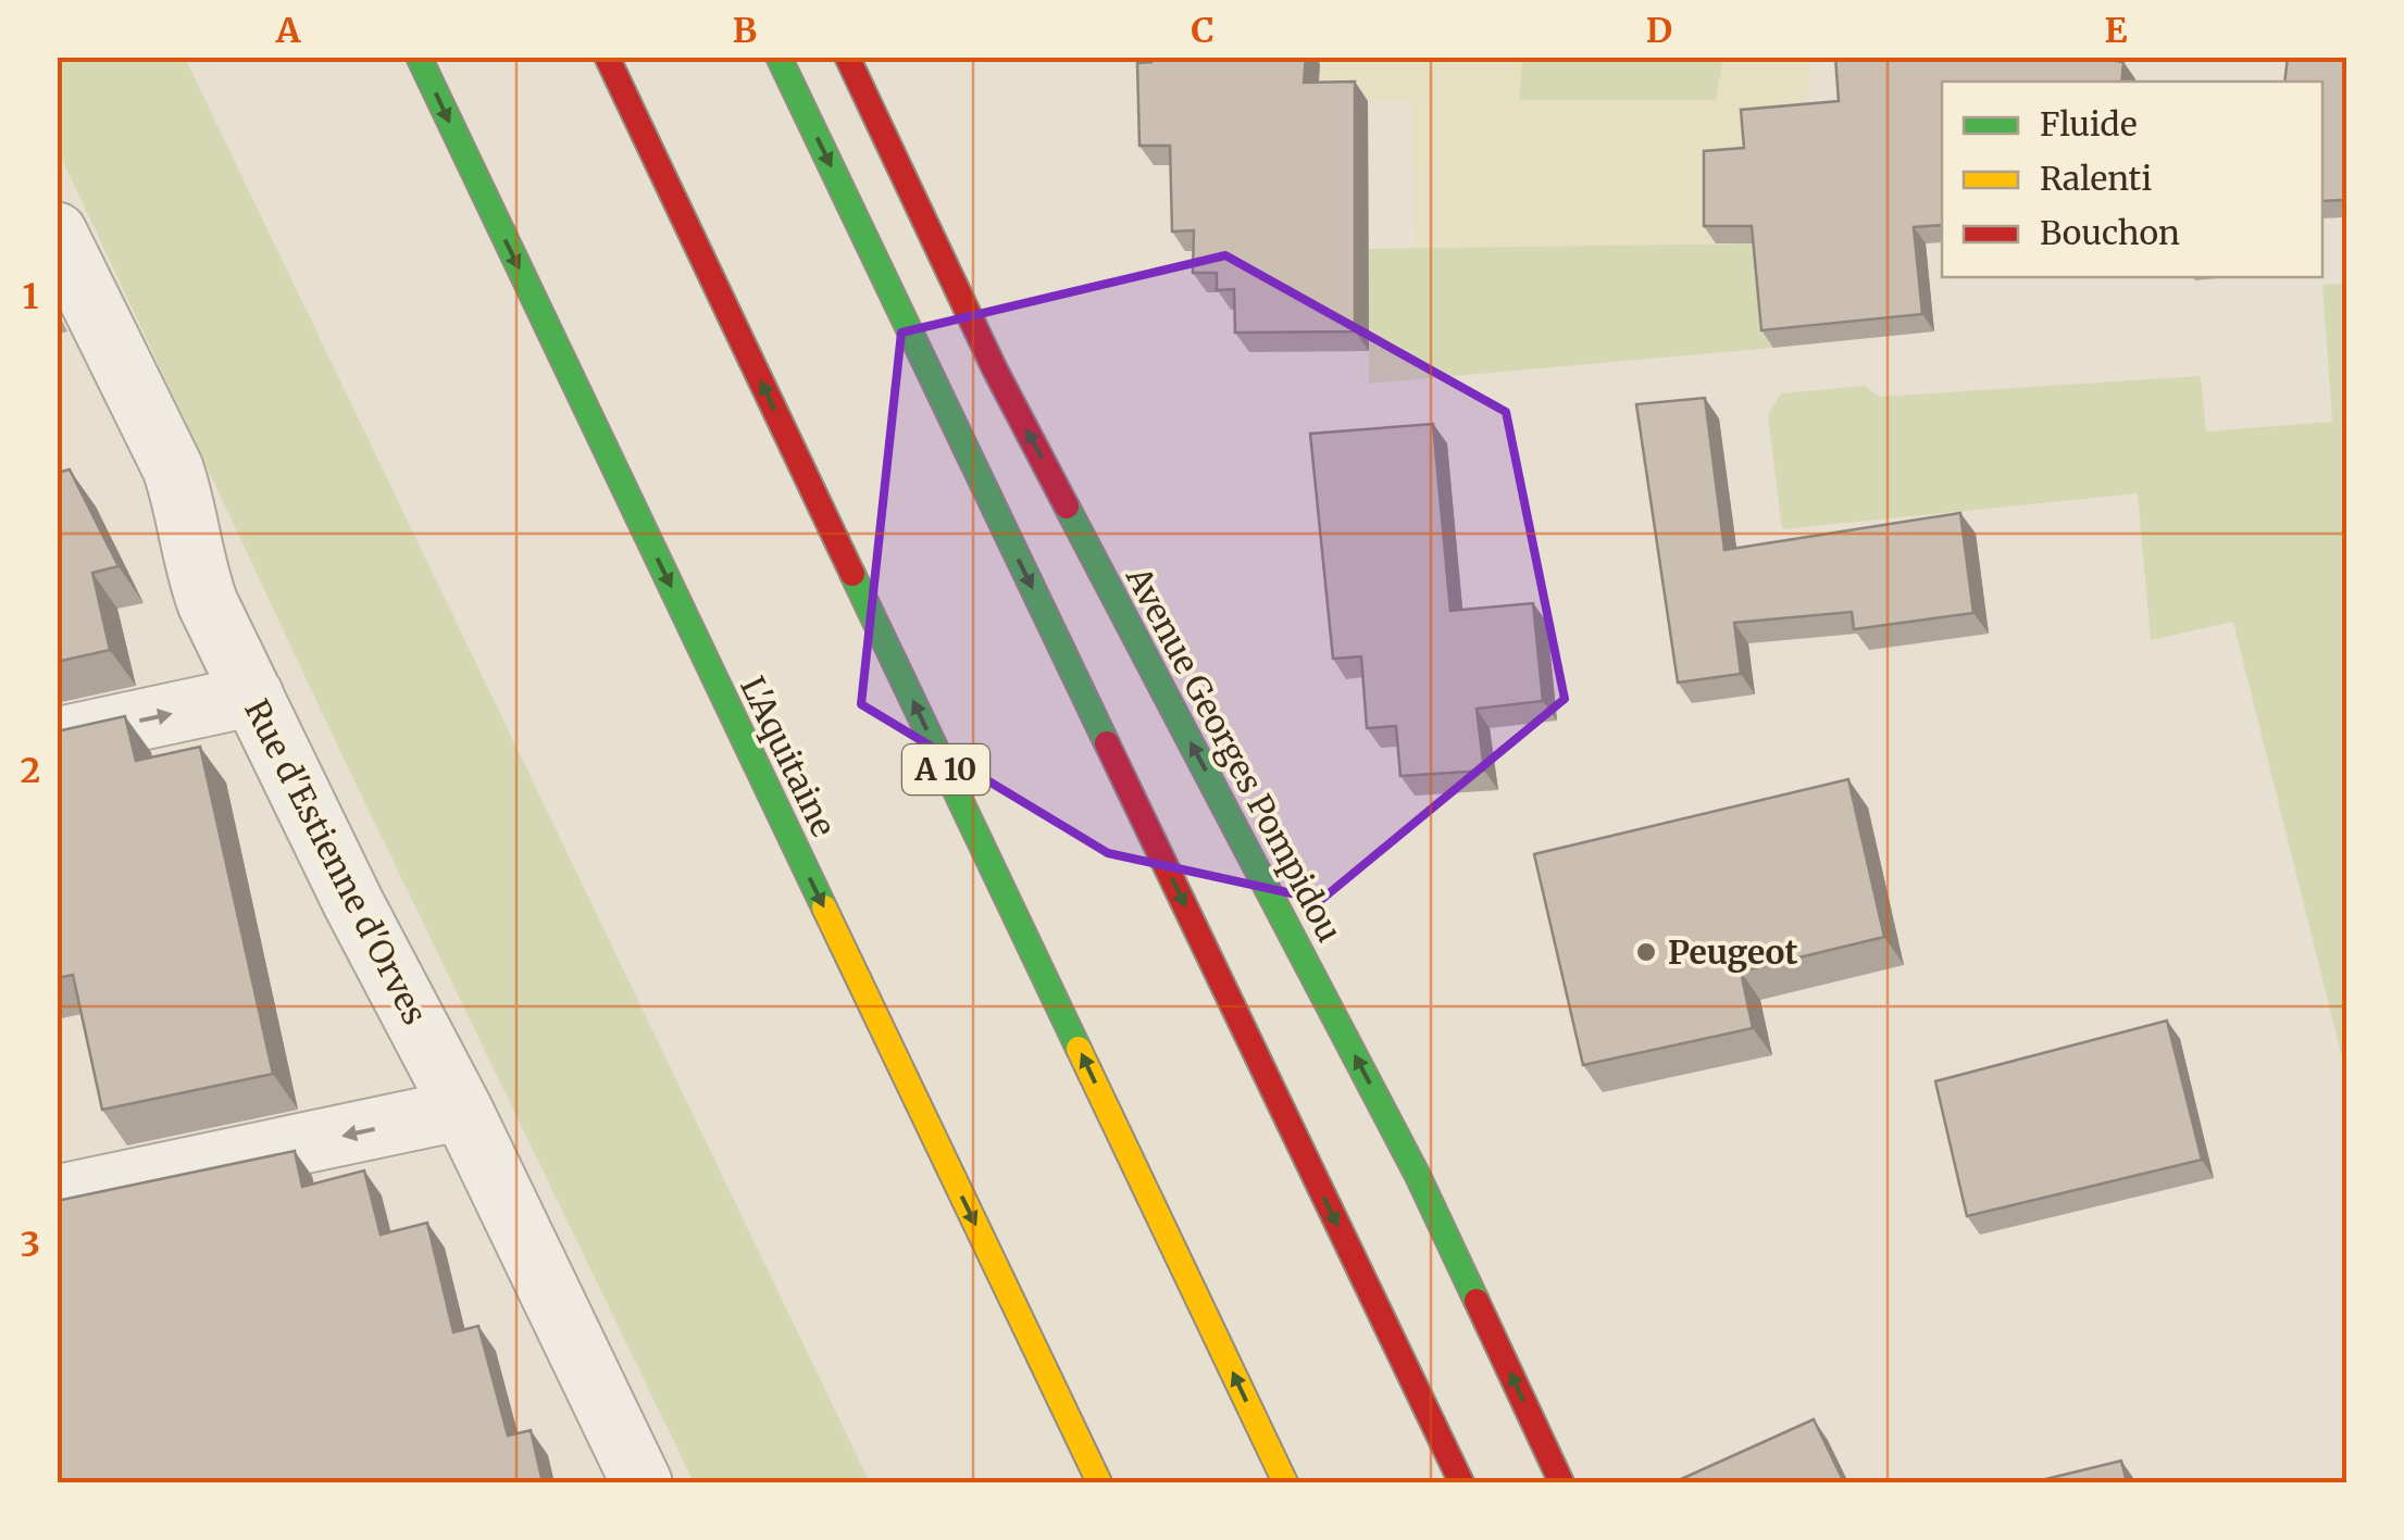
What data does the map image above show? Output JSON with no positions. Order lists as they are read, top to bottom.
{
  "streets": {
    "main road": ["Avenue Georges Pompidou", "L'Aquitaine", "A 10"],
    "street": ["Rue d'Estienne d'Orves"]
  },
  "places": ["Peugeot"],
  "legend": ["Fluide", "Ralenti", "Bouchon"],
  "grid": {
    "columns": [
      "A",
      "B",
      "C",
      "D",
      "E"
    ],
    "rows": ["1", "2", "3"]
  }
}
